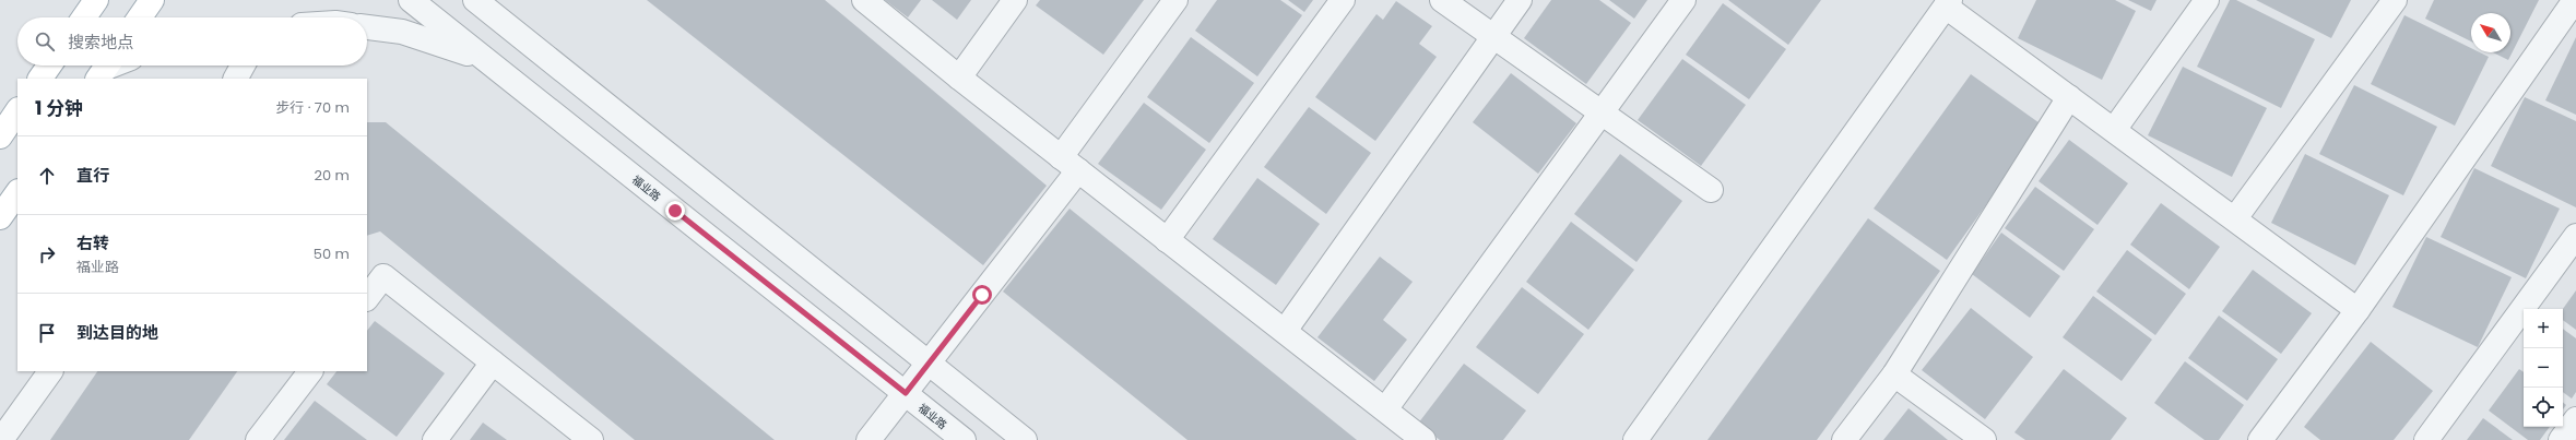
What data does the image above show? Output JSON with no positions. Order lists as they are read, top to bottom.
{
  "streets": {
    "street": ["福业路"]
  },
  "north": "top left",
  "page": {
    "search": "搜索地点",
    "heading": ["1 分钟", "步行 · 70 m"],
    "list": [
      ["直行", "20 m"],
      ["右转", "福业路", "50 m"],
      "到达目的地"
    ],
    "map_buttons": ["+", "−"]
  }
}
